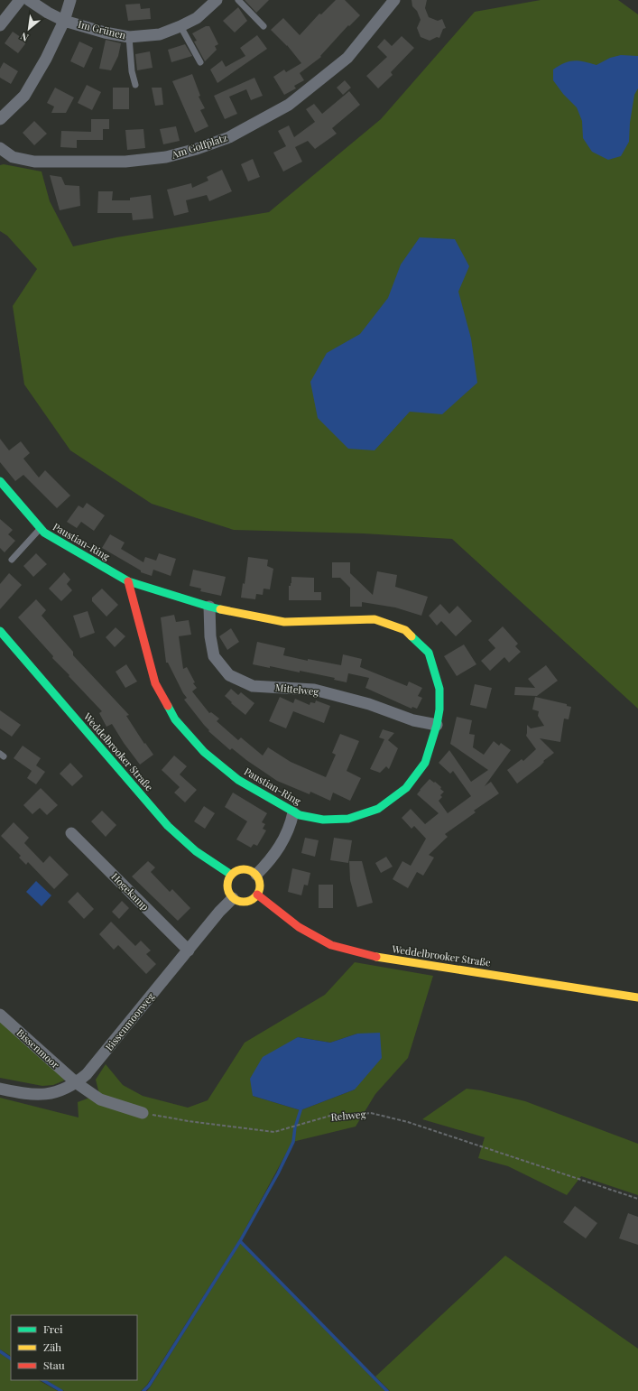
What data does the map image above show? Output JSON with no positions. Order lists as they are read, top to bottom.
{
  "streets": {
    "street": [
      "Im Grünen",
      "Am Golfplatz",
      "Paustian-Ring",
      "Mittelweg",
      "Weddelbrooker Straße",
      "Hogekamp",
      "Bissenmoorweg",
      "Bissenmoor"
    ],
    "path": ["Rehweg"]
  },
  "crossings": [
    ["Paustian-Ring", "Mittelweg"],
    ["Weddelbrooker Straße", "Bissenmoorweg"],
    ["Hogekamp", "Bissenmoorweg"],
    ["Bissenmoorweg", "Bissenmoor"]
  ],
  "legend": ["Frei", "Zäh", "Stau"],
  "north": "bottom left"
}
